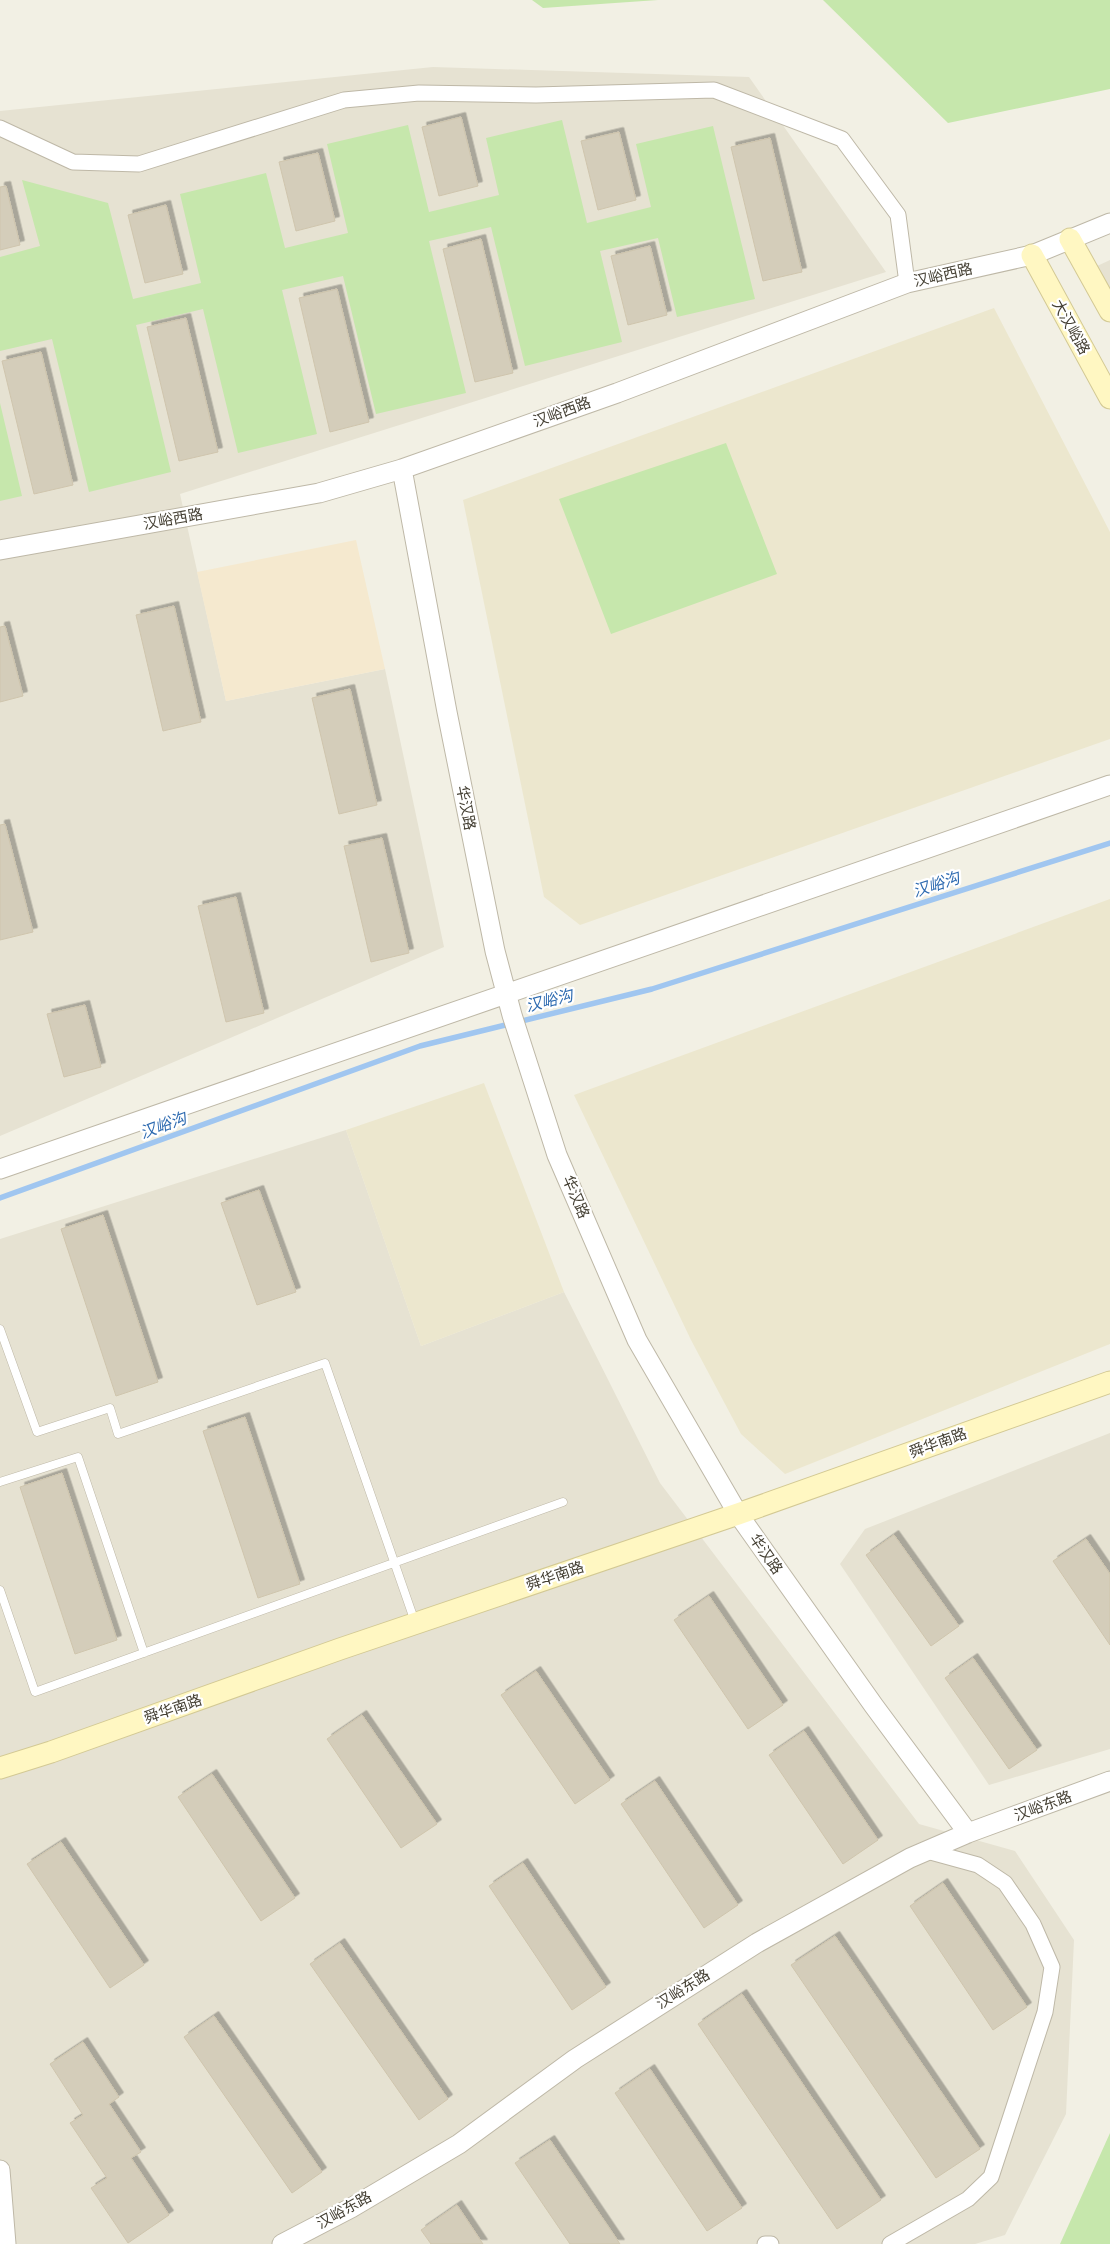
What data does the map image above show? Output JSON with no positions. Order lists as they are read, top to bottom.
{
  "streets": {
    "main road": ["大汉峪路", "舜华南路"],
    "street": ["汉峪西路", "华汉路", "汉峪东路"]
  },
  "crossings": [
    ["汉峪西路", "大汉峪路"],
    ["汉峪西路", "华汉路"],
    ["华汉路", "舜华南路"],
    ["华汉路", "汉峪东路"]
  ],
  "water": ["汉峪沟"]
}
